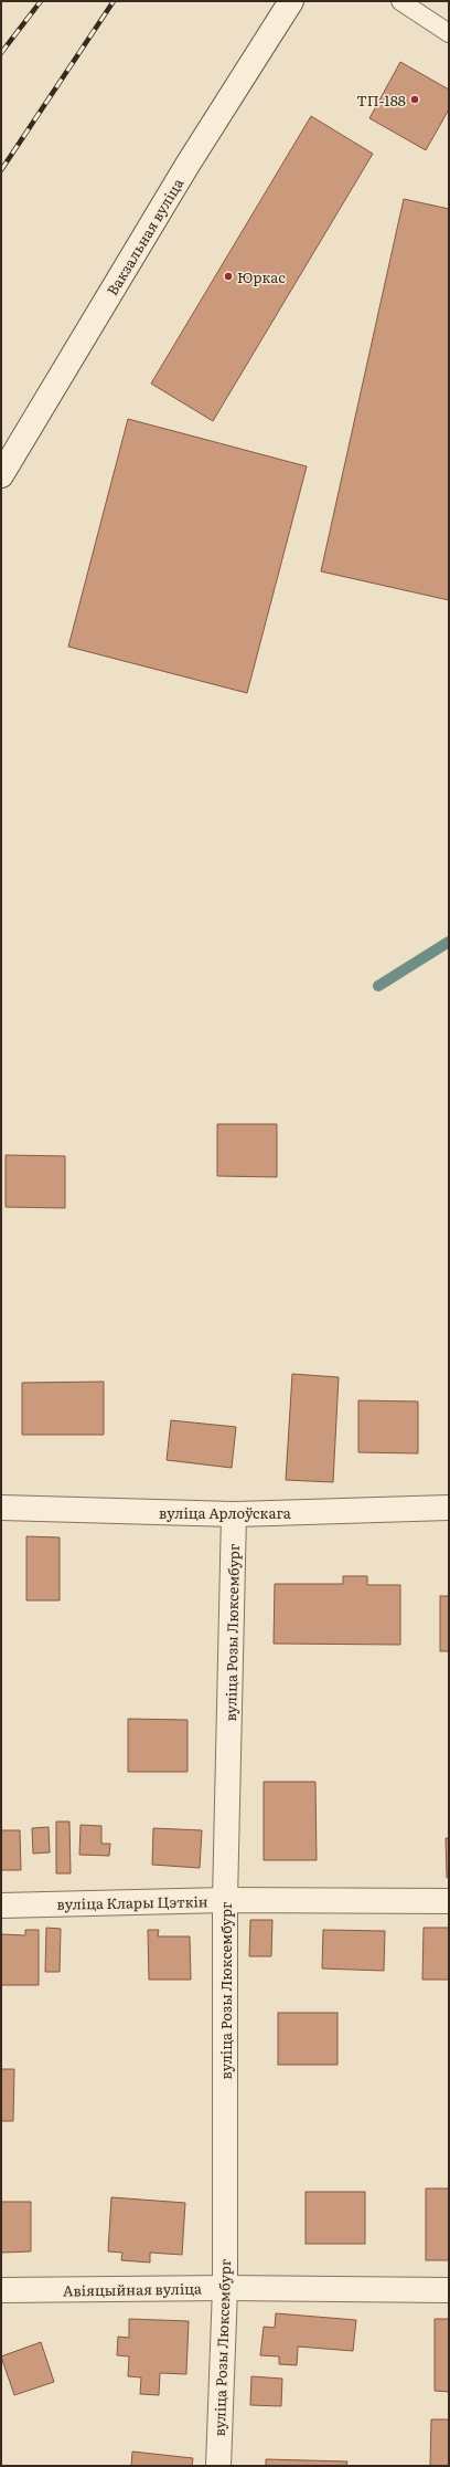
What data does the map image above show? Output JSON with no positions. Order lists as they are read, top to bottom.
{
  "streets": {
    "street": [
      "Вакзальная вуліца",
      "вуліца Арлоўскага",
      "вуліца Розы Люксембург",
      "вуліца Клары Цэткін",
      "Авіяцыйная вуліца"
    ]
  },
  "crossings": [
    ["вуліца Арлоўскага", "вуліца Розы Люксембург"],
    ["вуліца Розы Люксембург", "вуліца Клары Цэткін"],
    ["вуліца Розы Люксембург", "Авіяцыйная вуліца"]
  ],
  "places": ["ТП-188", "Юркас"]
}
